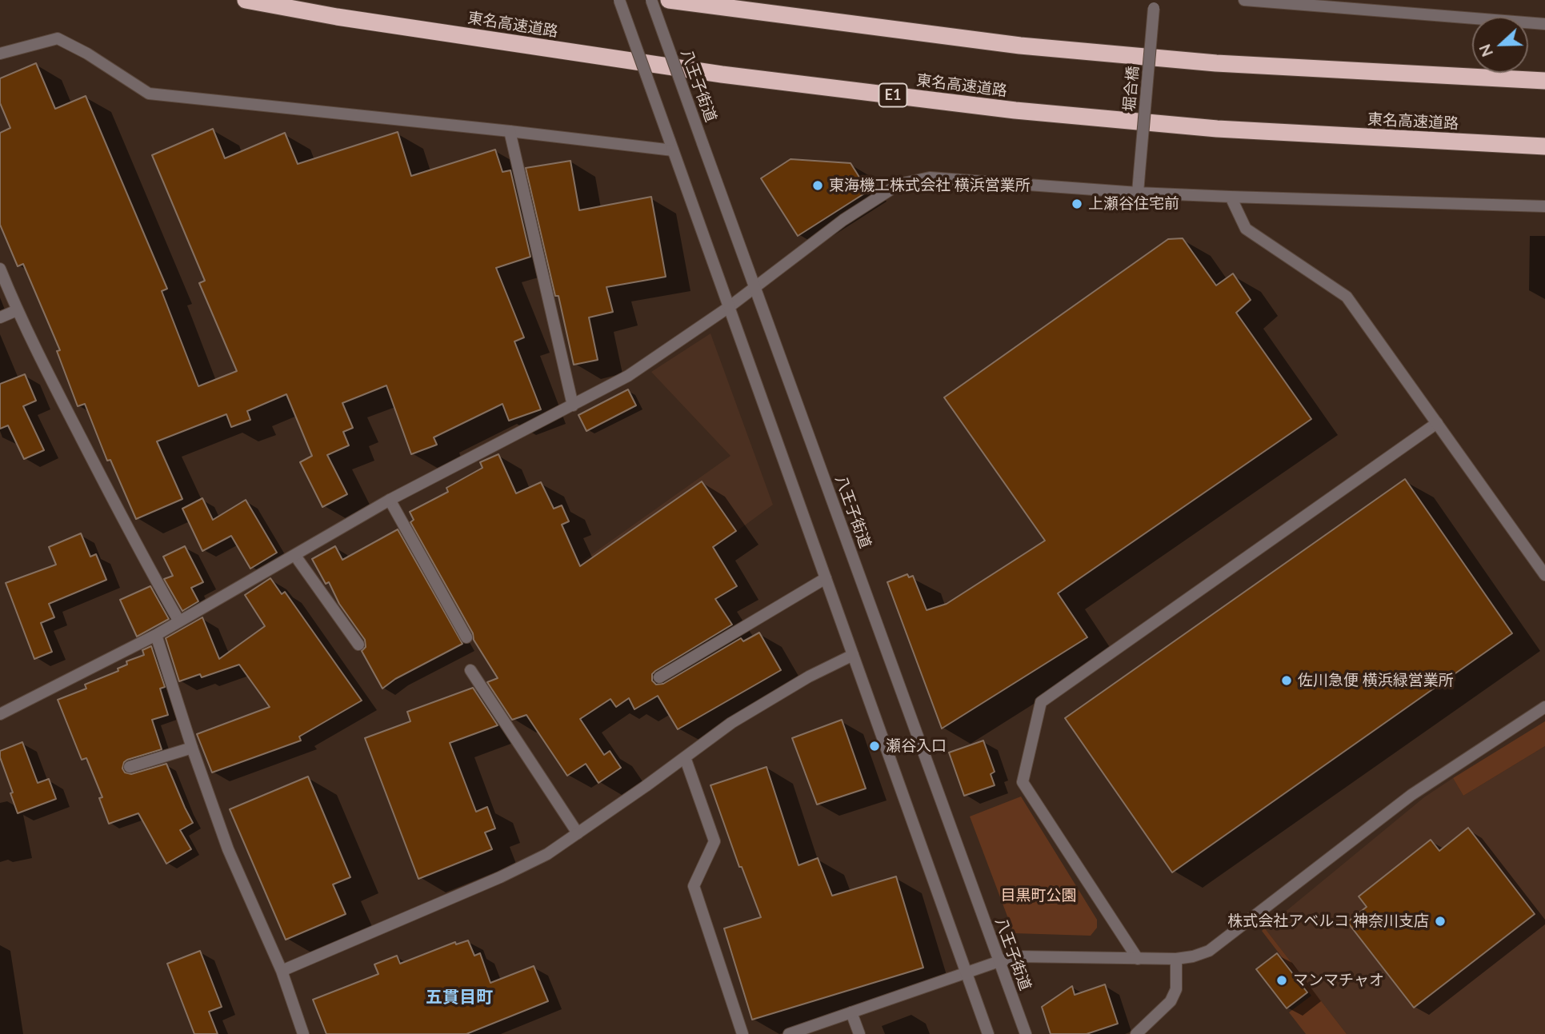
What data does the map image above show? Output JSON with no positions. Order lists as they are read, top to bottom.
{
  "streets": {
    "highway": ["東名高速道路", "E1"],
    "street": ["八王子街道", "堀合橋"]
  },
  "districts": ["五貫目町"],
  "parks": ["目黒町公園"],
  "places": [
    "東海機工株式会社 横浜営業所",
    "上瀬谷住宅前",
    "佐川急便 横浜緑営業所",
    "瀬谷入口",
    "株式会社アベルコ 神奈川支店",
    "マンマチャオ"
  ],
  "north": "left"
}
